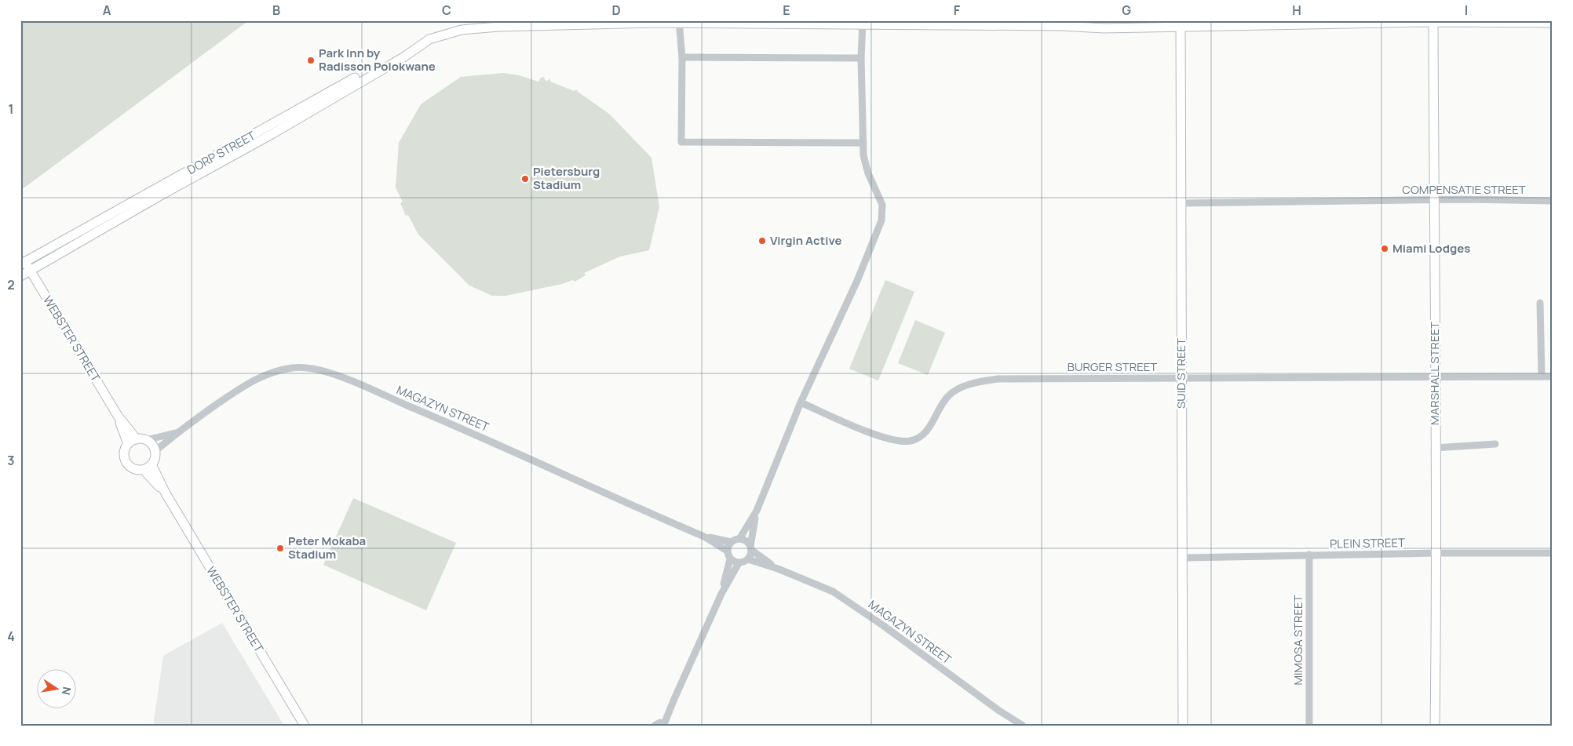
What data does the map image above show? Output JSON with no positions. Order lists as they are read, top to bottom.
{
  "streets": {
    "street": [
      "DORP STREET",
      "COMPENSATIE STREET",
      "WEBSTER STREET",
      "BURGER STREET",
      "SUID STREET",
      "MARSHALL STREET",
      "MAGAZYN STREET",
      "PLEIN STREET",
      "MIMOSA STREET"
    ]
  },
  "crossings": [
    ["DORP STREET", "WEBSTER STREET"],
    ["DORP STREET", "SUID STREET"],
    ["DORP STREET", "MARSHALL STREET"],
    ["COMPENSATIE STREET", "SUID STREET"],
    ["COMPENSATIE STREET", "MARSHALL STREET"],
    ["WEBSTER STREET", "MAGAZYN STREET"],
    ["BURGER STREET", "SUID STREET"],
    ["BURGER STREET", "MARSHALL STREET"],
    ["SUID STREET", "PLEIN STREET"],
    ["MARSHALL STREET", "PLEIN STREET"],
    ["PLEIN STREET", "MIMOSA STREET"]
  ],
  "places": [
    "Park Inn by Radisson Polokwane",
    "Pietersburg Stadium",
    "Virgin Active",
    "Miami Lodges",
    "Peter Mokaba Stadium"
  ],
  "north": "right",
  "grid": {
    "columns": [
      "A",
      "B",
      "C",
      "D",
      "E",
      "F",
      "G",
      "H",
      "I"
    ],
    "rows": [
      "1",
      "2",
      "3",
      "4"
    ]
  }
}
